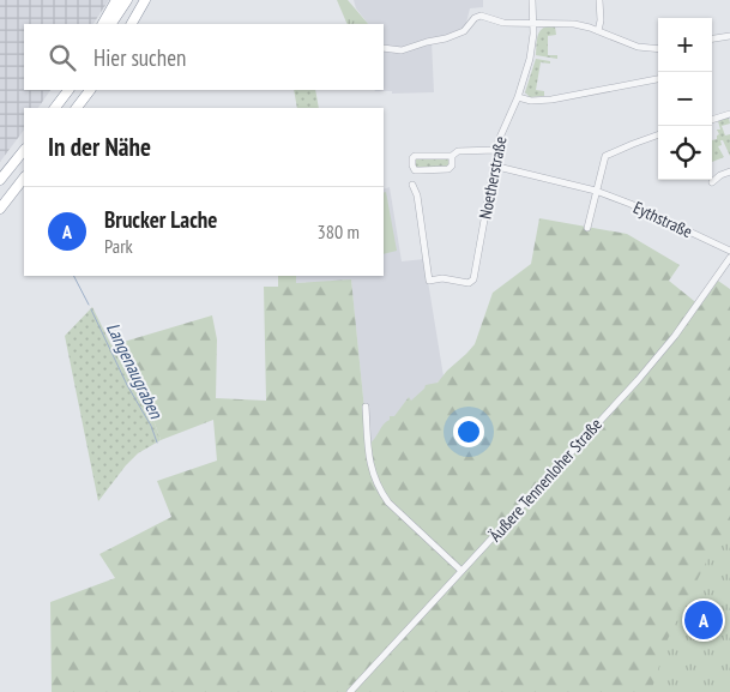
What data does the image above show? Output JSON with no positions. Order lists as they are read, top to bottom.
{
  "streets": {
    "street": ["Noetherstraße", "Eythstraße", "Äußere Tennenloher Straße"]
  },
  "crossings": [
    ["Noetherstraße", "Eythstraße"]
  ],
  "water": ["Langenaugraben"],
  "page": {
    "map_buttons": ["+", "−"],
    "search": "Hier suchen",
    "heading": "In der Nähe",
    "list": [
      {
        "mark": "A",
        "name": "Brucker Lache",
        "note": "Park",
        "value": "380 m"
      }
    ],
    "pins": "A"
  }
}
